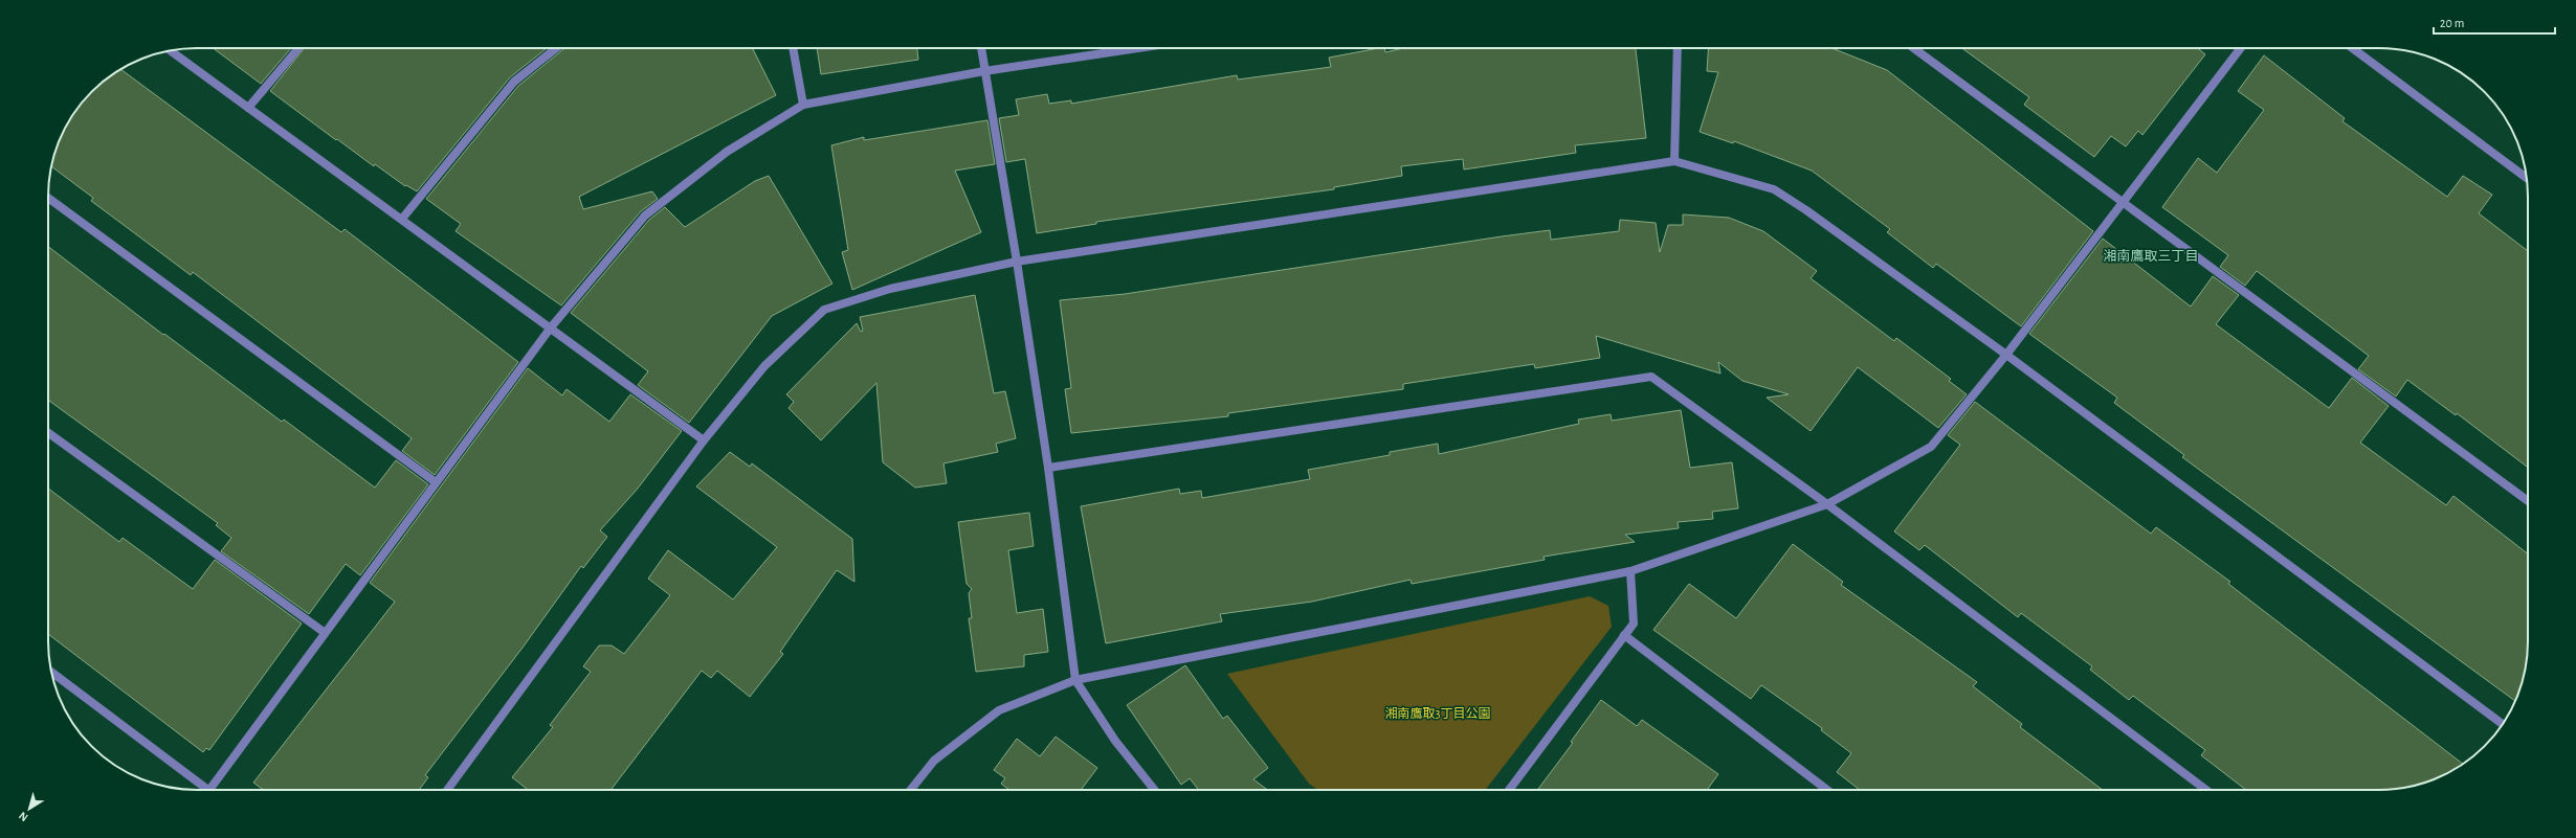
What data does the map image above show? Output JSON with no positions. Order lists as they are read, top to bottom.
{
  "districts": ["湘南鷹取三丁目"],
  "parks": ["湘南鷹取3丁目公園"],
  "scale_bar": "20 m",
  "north": "bottom left"
}
